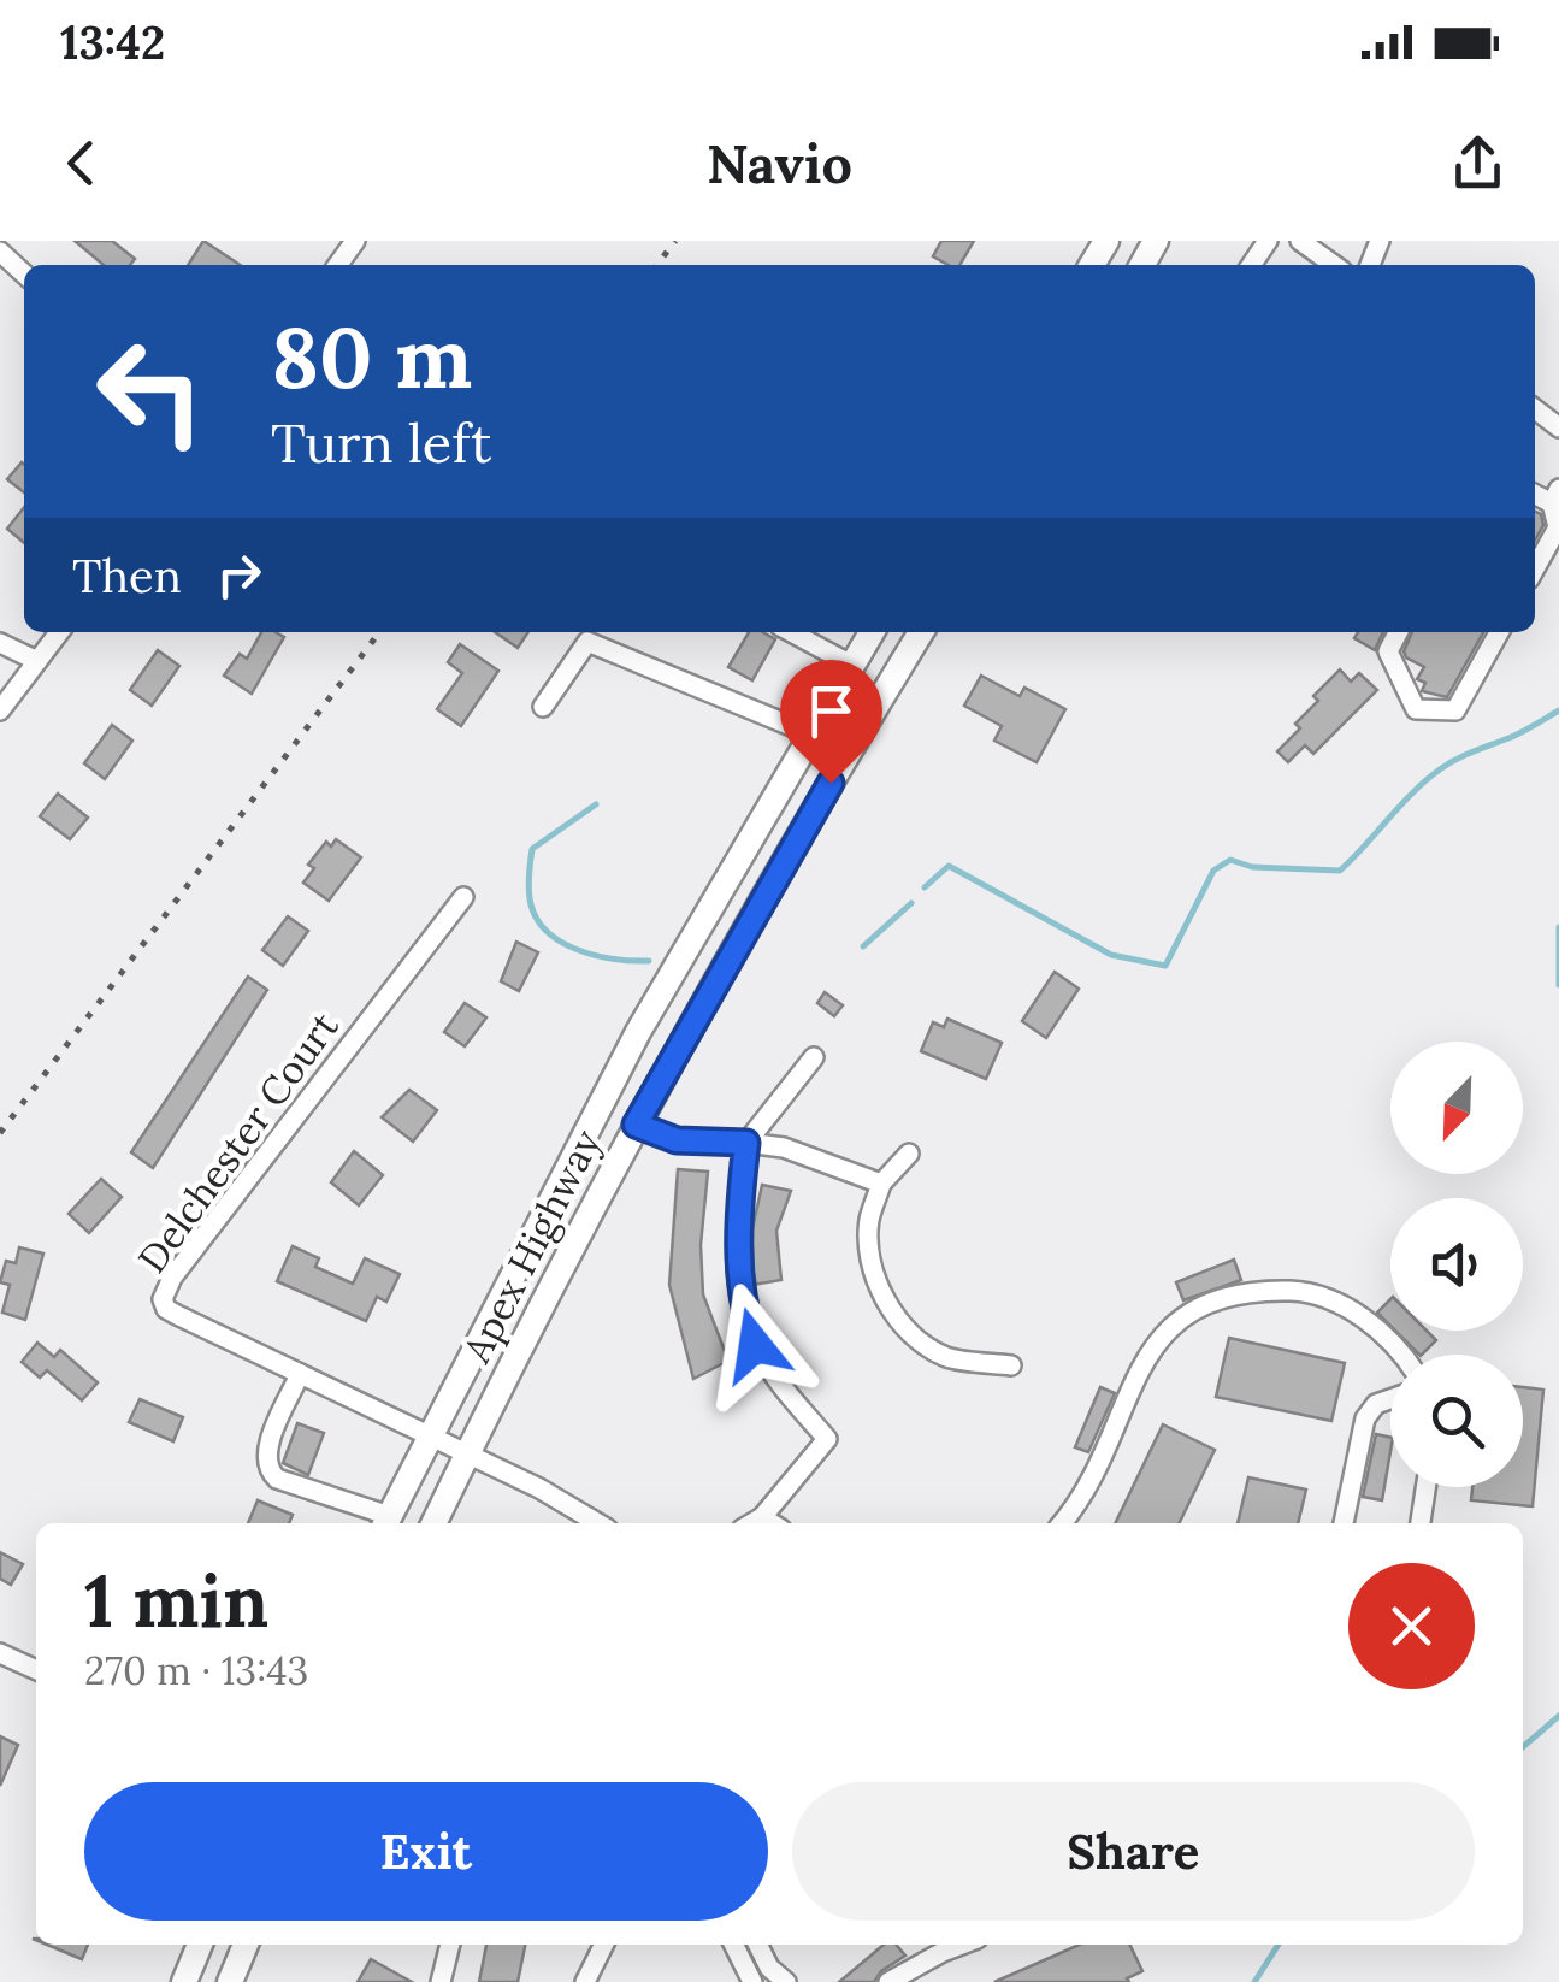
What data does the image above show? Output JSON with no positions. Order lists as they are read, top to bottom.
{
  "streets": {
    "main road": ["Apex Highway"],
    "street": ["Delchester Court"]
  },
  "crossings": [
    ["Delchester Court", "Apex Highway"]
  ],
  "north": "bottom left",
  "page": {
    "status": "13:42",
    "header": "Navio",
    "turn": ["80 m", "Turn left"],
    "then": "Then",
    "heading": ["1 min", "270 m · 13:43"],
    "buttons": ["Exit", "Share"]
  }
}
